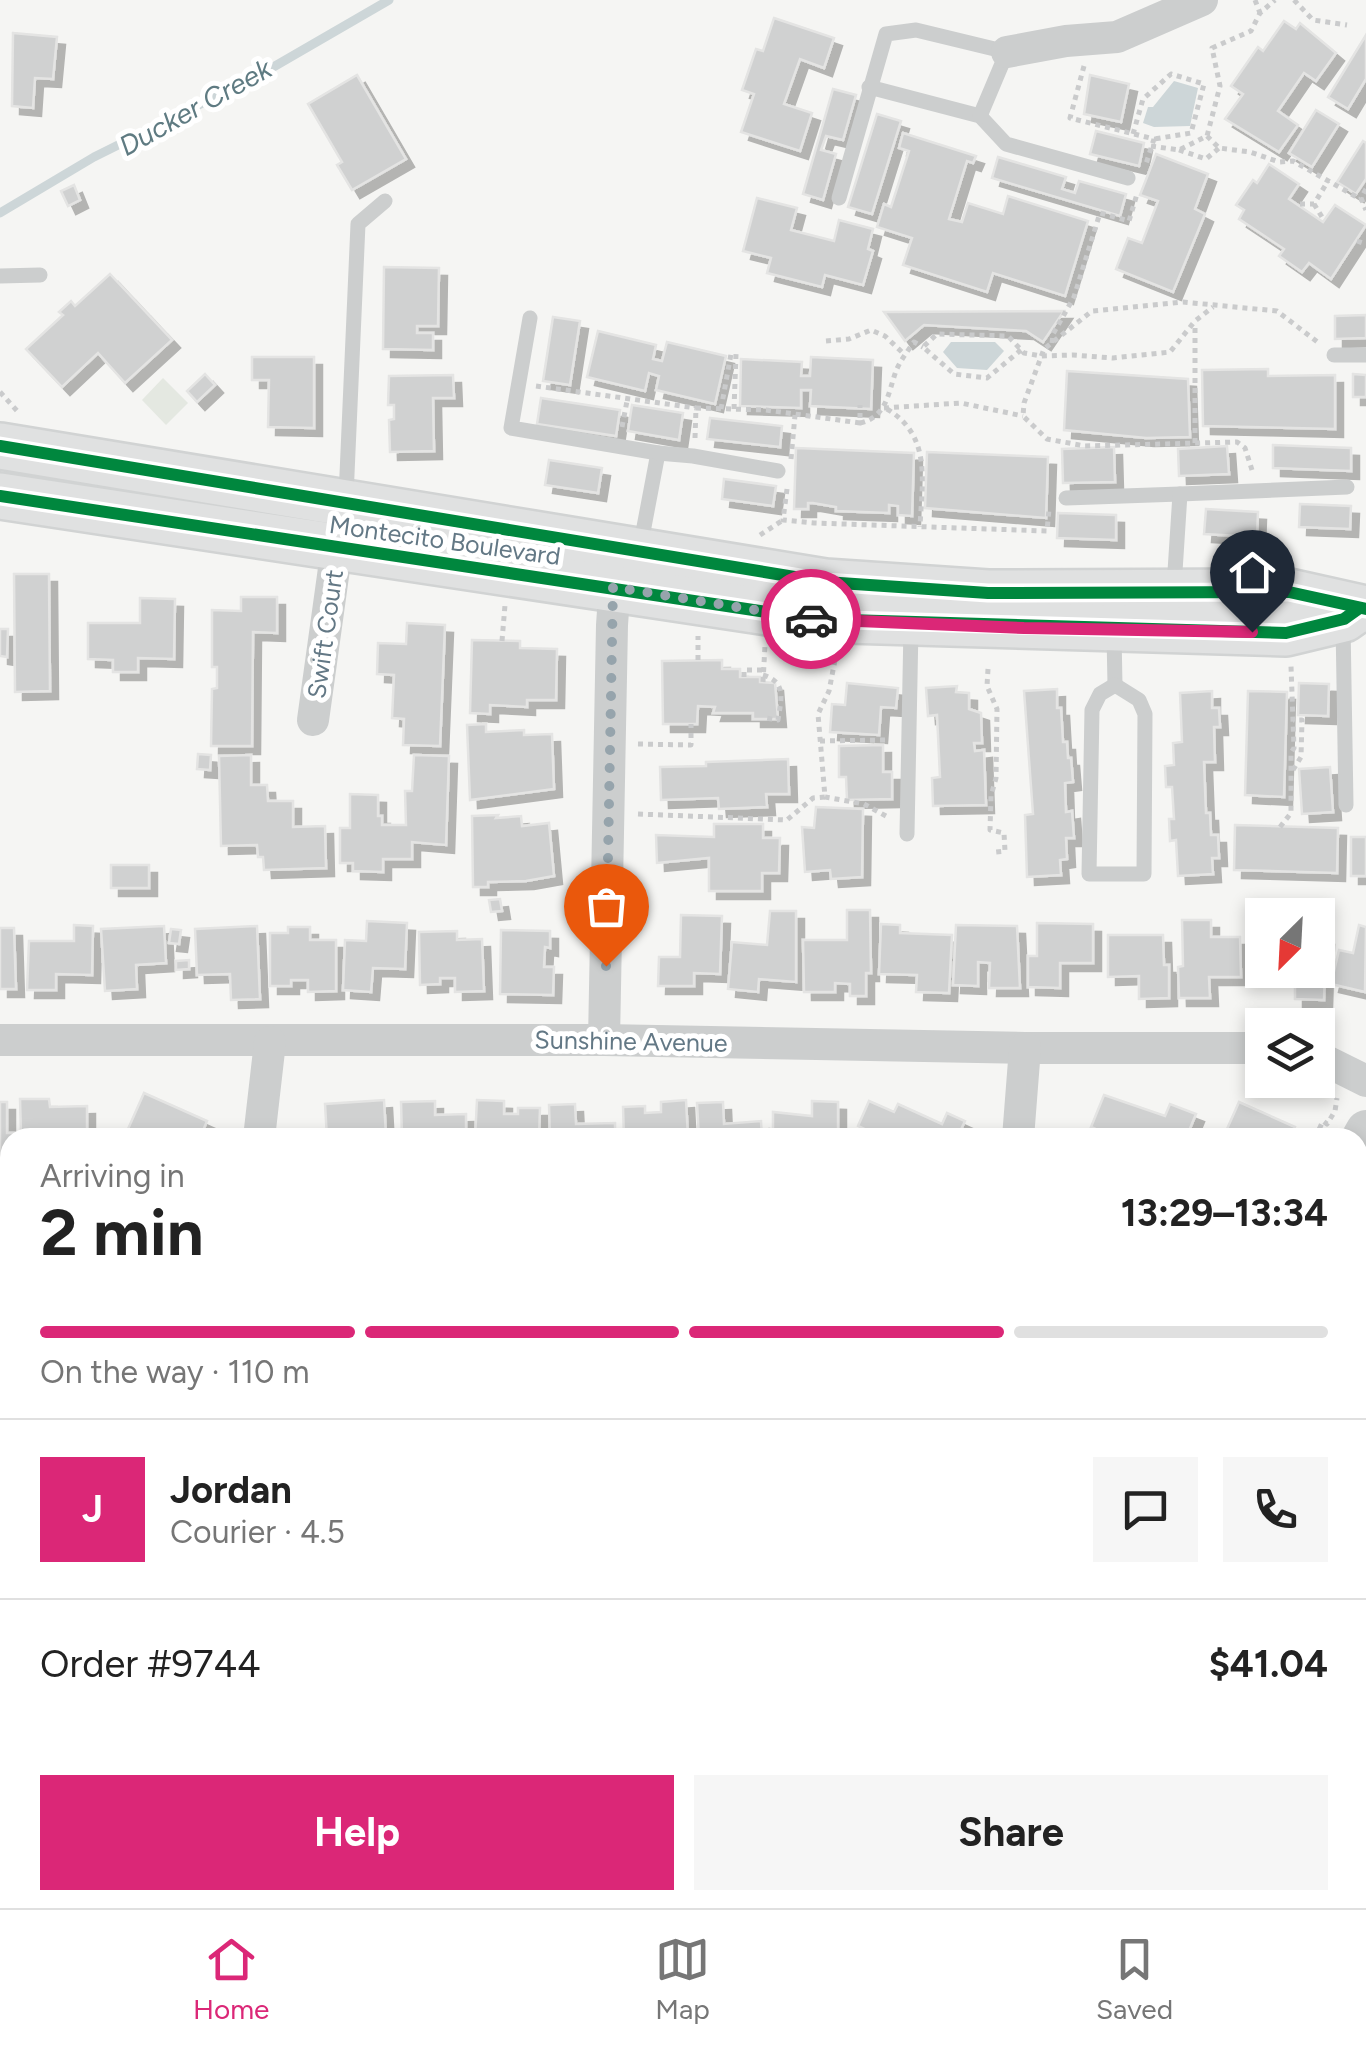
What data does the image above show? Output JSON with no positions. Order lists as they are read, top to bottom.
{
  "streets": {
    "main road": ["Montecito Boulevard"],
    "street": ["Swift Court", "Sunshine Avenue"]
  },
  "crossings": [
    ["Montecito Boulevard", "Swift Court"]
  ],
  "water": ["Ducker Creek"],
  "north": "bottom left",
  "page": {
    "heading": ["2 min", "Arriving in", "13:29–13:34"],
    "panel": [
      "Jordan",
      "Courier · 4.5",
      "Order #9744",
      "$41.04"
    ],
    "bar": "On the way · 110 m",
    "round": "J",
    "buttons": ["Help", "Share"],
    "tabs": ["Home", "Map", "Saved"]
  }
}
